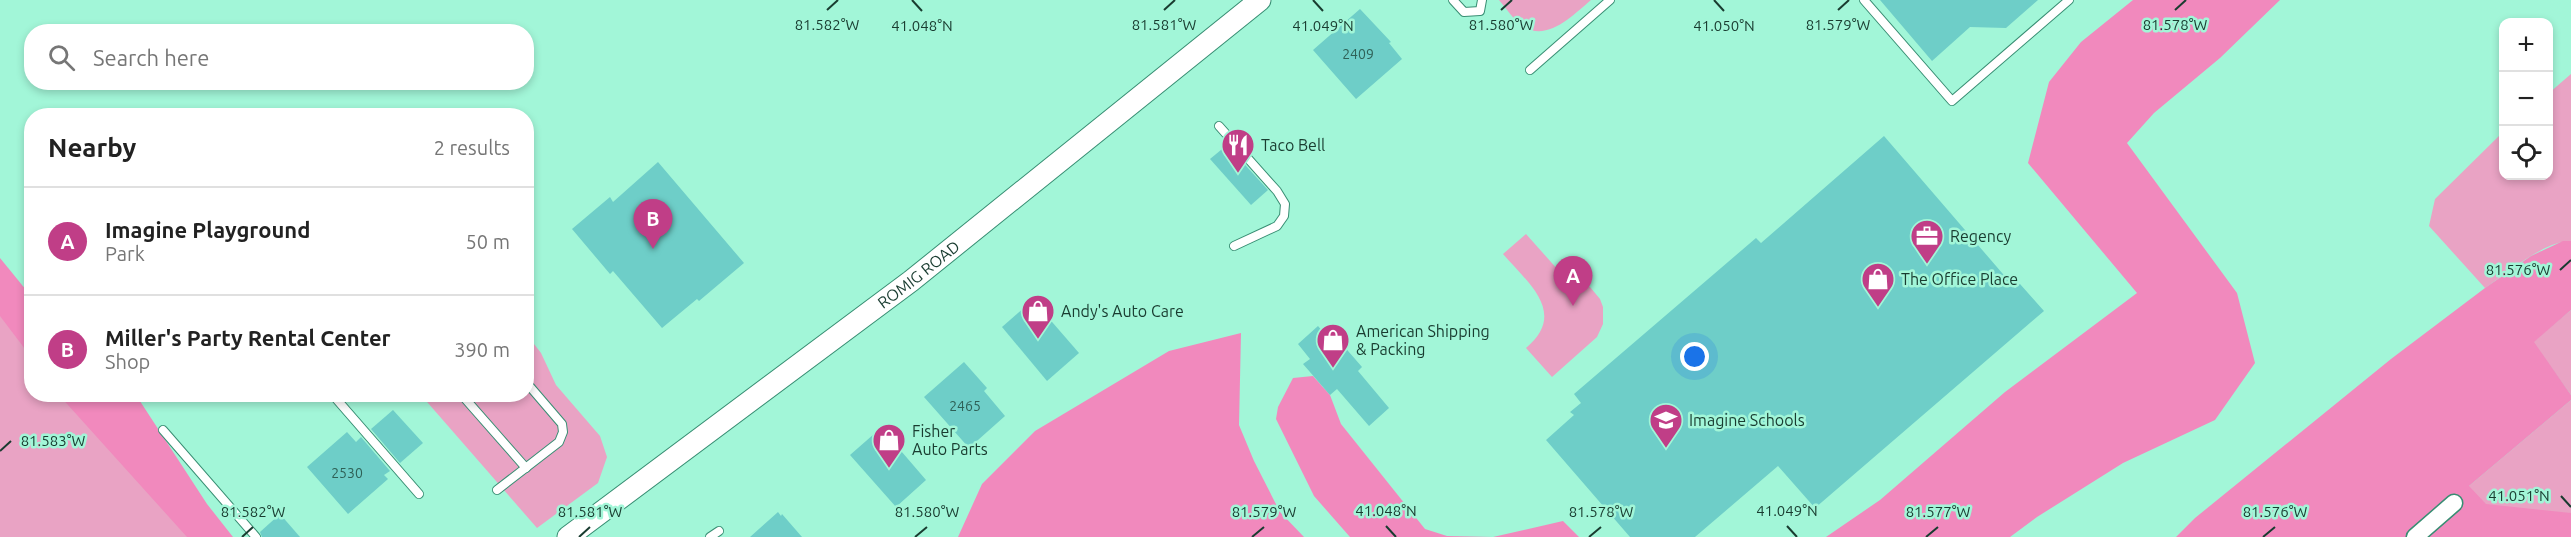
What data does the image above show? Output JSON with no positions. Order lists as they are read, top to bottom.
{
  "streets": {
    "street": ["ROMIG ROAD"]
  },
  "places": {
    "restaurant": ["Taco Bell"],
    "office": ["Regency"],
    "shop": [
      "The Office Place",
      "Andy's Auto Care",
      "American Shipping & Packing",
      "Fisher Auto Parts"
    ],
    "school or university": ["Imagine Schools"]
  },
  "house_numbers": ["2409", "2465", "2530"],
  "page": {
    "map_buttons": ["+", "−"],
    "search": "Search here",
    "heading": ["Nearby", "2 results"],
    "list": [
      {
        "mark": "A",
        "name": "Imagine Playground",
        "note": "Park",
        "value": "50 m"
      },
      {
        "mark": "B",
        "name": "Miller's Party Rental Center",
        "note": "Shop",
        "value": "390 m"
      }
    ],
    "pins": ["B", "A"]
  },
  "coordinates": [
    "81.582°W",
    "81.581°W",
    "81.580°W",
    "81.579°W",
    "81.578°W",
    "41.048°N",
    "41.049°N",
    "41.050°N",
    "81.576°W",
    "81.583°W",
    "41.051°N",
    "81.577°W"
  ]
}
